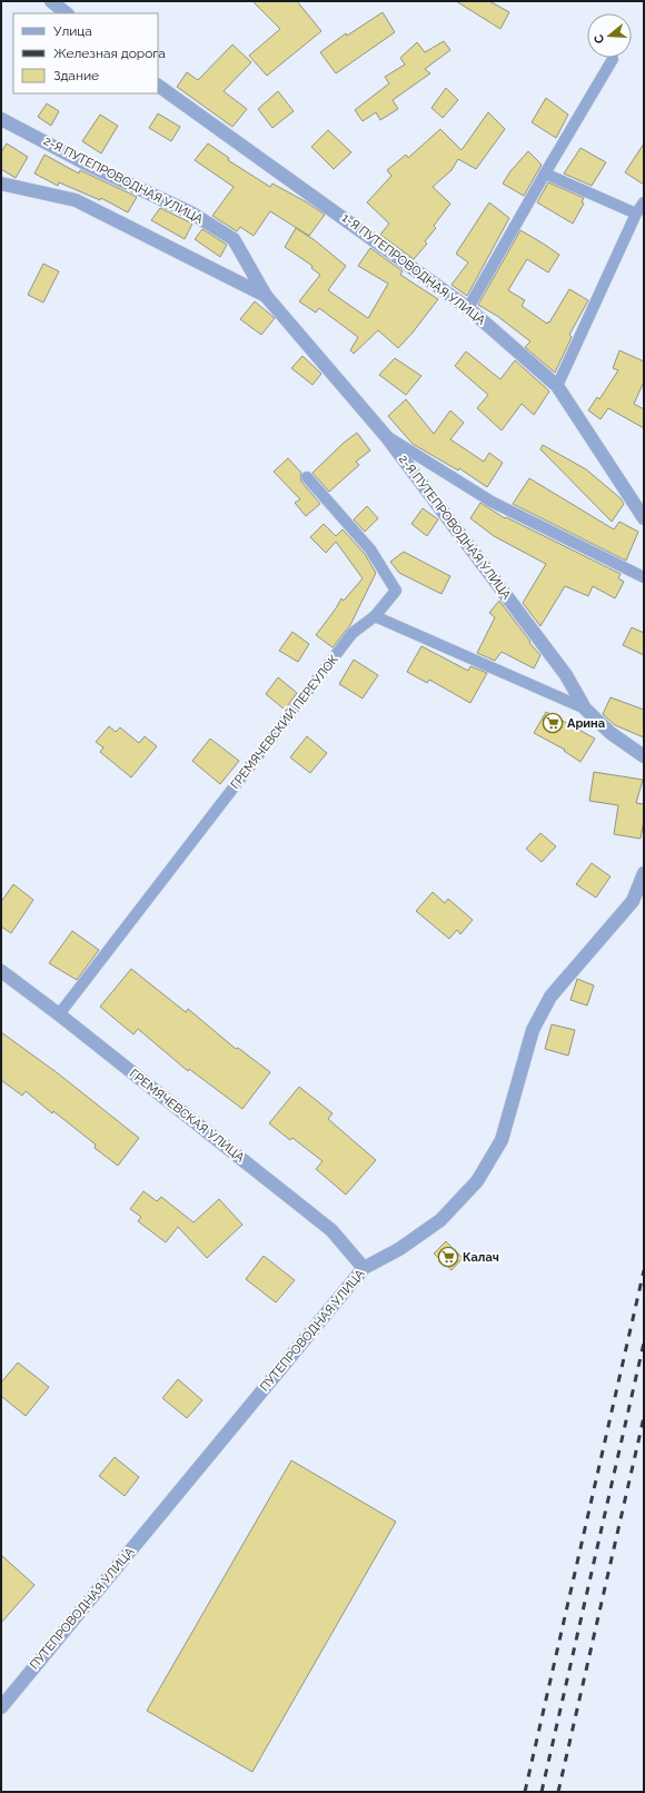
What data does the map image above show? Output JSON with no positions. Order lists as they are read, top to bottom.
{
  "streets": {
    "street": [
      "2-Я ПУТЕПРОВОДНАЯ УЛИЦА",
      "1-Я ПУТЕПРОВОДНАЯ УЛИЦА",
      "ГРЕМЯЧЕВСКАЯ УЛИЦА",
      "ПУТЕПРОВОДНАЯ УЛИЦА"
    ],
    "lane": ["ГРЕМЯЧЕВСКИЙ ПЕРЕУЛОК"]
  },
  "crossings": [
    ["ГРЕМЯЧЕВСКИЙ ПЕРЕУЛОК", "ГРЕМЯЧЕВСКАЯ УЛИЦА"],
    ["ГРЕМЯЧЕВСКАЯ УЛИЦА", "ПУТЕПРОВОДНАЯ УЛИЦА"]
  ],
  "places": {
    "supermarket": ["Арина", "Калач"]
  },
  "legend": ["Улица", "Железная дорога", "Здание"],
  "north": "left"
}
